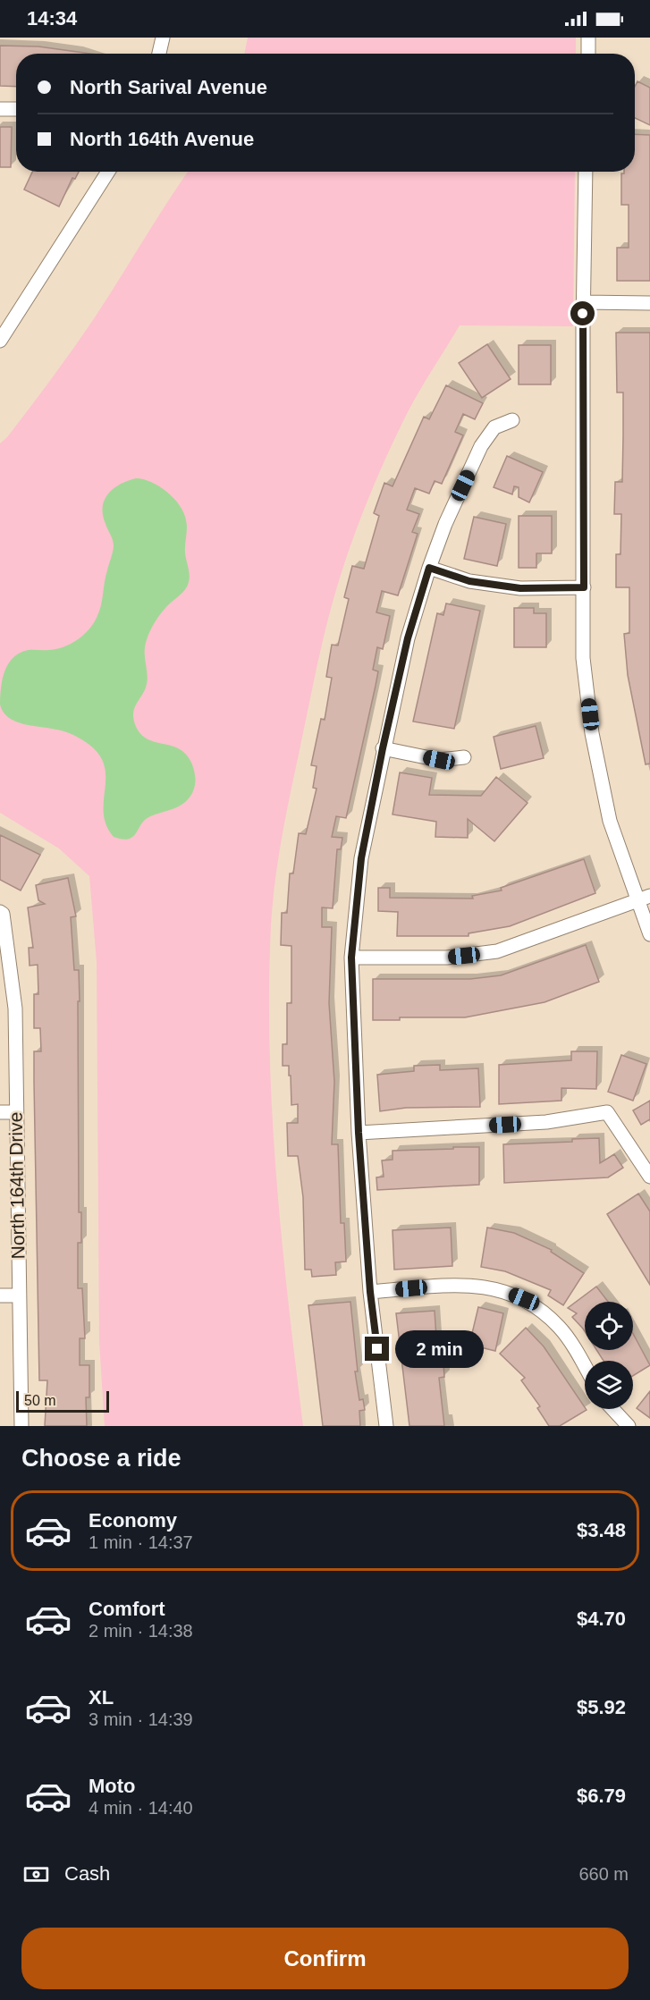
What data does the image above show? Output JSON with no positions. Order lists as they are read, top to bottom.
{
  "streets": {
    "street": ["North 164th Drive"]
  },
  "scale_bar": "50 m",
  "page": {
    "status": "14:34",
    "banner": ["North Sarival Avenue", "North 164th Avenue"],
    "bubble": "2 min",
    "scale": "50 m",
    "heading": "Choose a ride",
    "list": [
      {
        "name": "Economy",
        "note": "1 min · 14:37",
        "value": "$3.48"
      },
      {
        "name": "Comfort",
        "note": "2 min · 14:38",
        "value": "$4.70"
      },
      {
        "name": "XL",
        "note": "3 min · 14:39",
        "value": "$5.92"
      },
      {
        "name": "Moto",
        "note": "4 min · 14:40",
        "value": "$6.79"
      }
    ],
    "pay": ["Cash", "660 m"],
    "buttons": "Confirm"
  }
}
